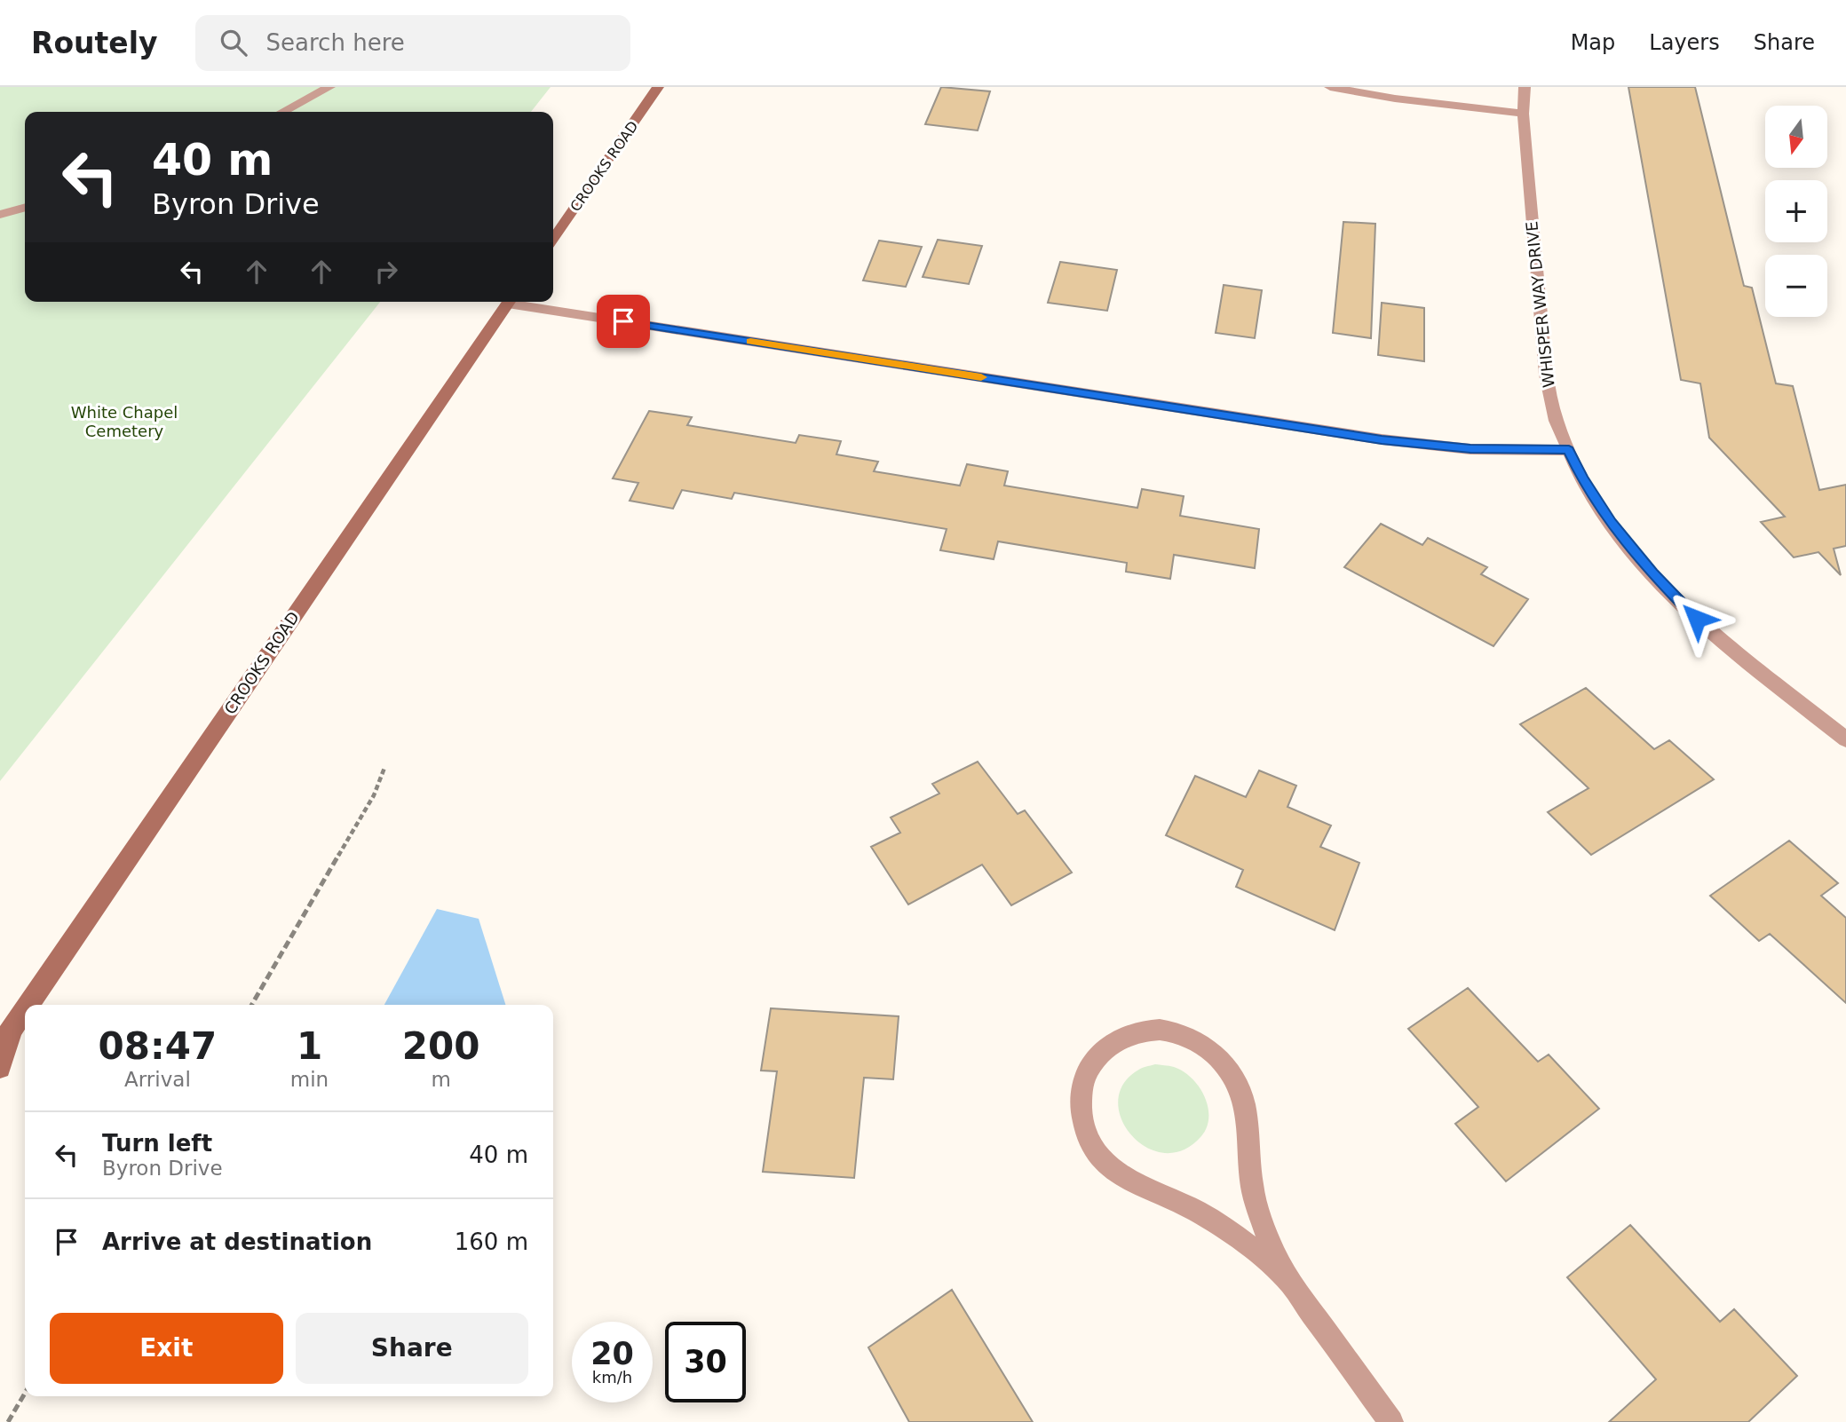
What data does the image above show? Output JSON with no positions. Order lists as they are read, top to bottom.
{
  "streets": {
    "main road": ["CROOKS ROAD"],
    "street": ["WHISPER WAY DRIVE"]
  },
  "parks": ["White Chapel Cemetery"],
  "north": "bottom",
  "page": {
    "header": "Routely",
    "search": "Search here",
    "nav": ["Map", "Layers", "Share"],
    "map_buttons": ["+", "−"],
    "turn": ["40 m", "Byron Drive"],
    "eta": [
      "08:47",
      "Arrival",
      "1",
      "min",
      "200",
      "m"
    ],
    "list": [
      {
        "name": "Turn left",
        "note": "Byron Drive",
        "value": "40 m"
      },
      {
        "name": "Arrive at destination",
        "value": "160 m"
      }
    ],
    "buttons": ["Exit", "Share"],
    "speed": "20 km/h",
    "limit": "30"
  }
}
